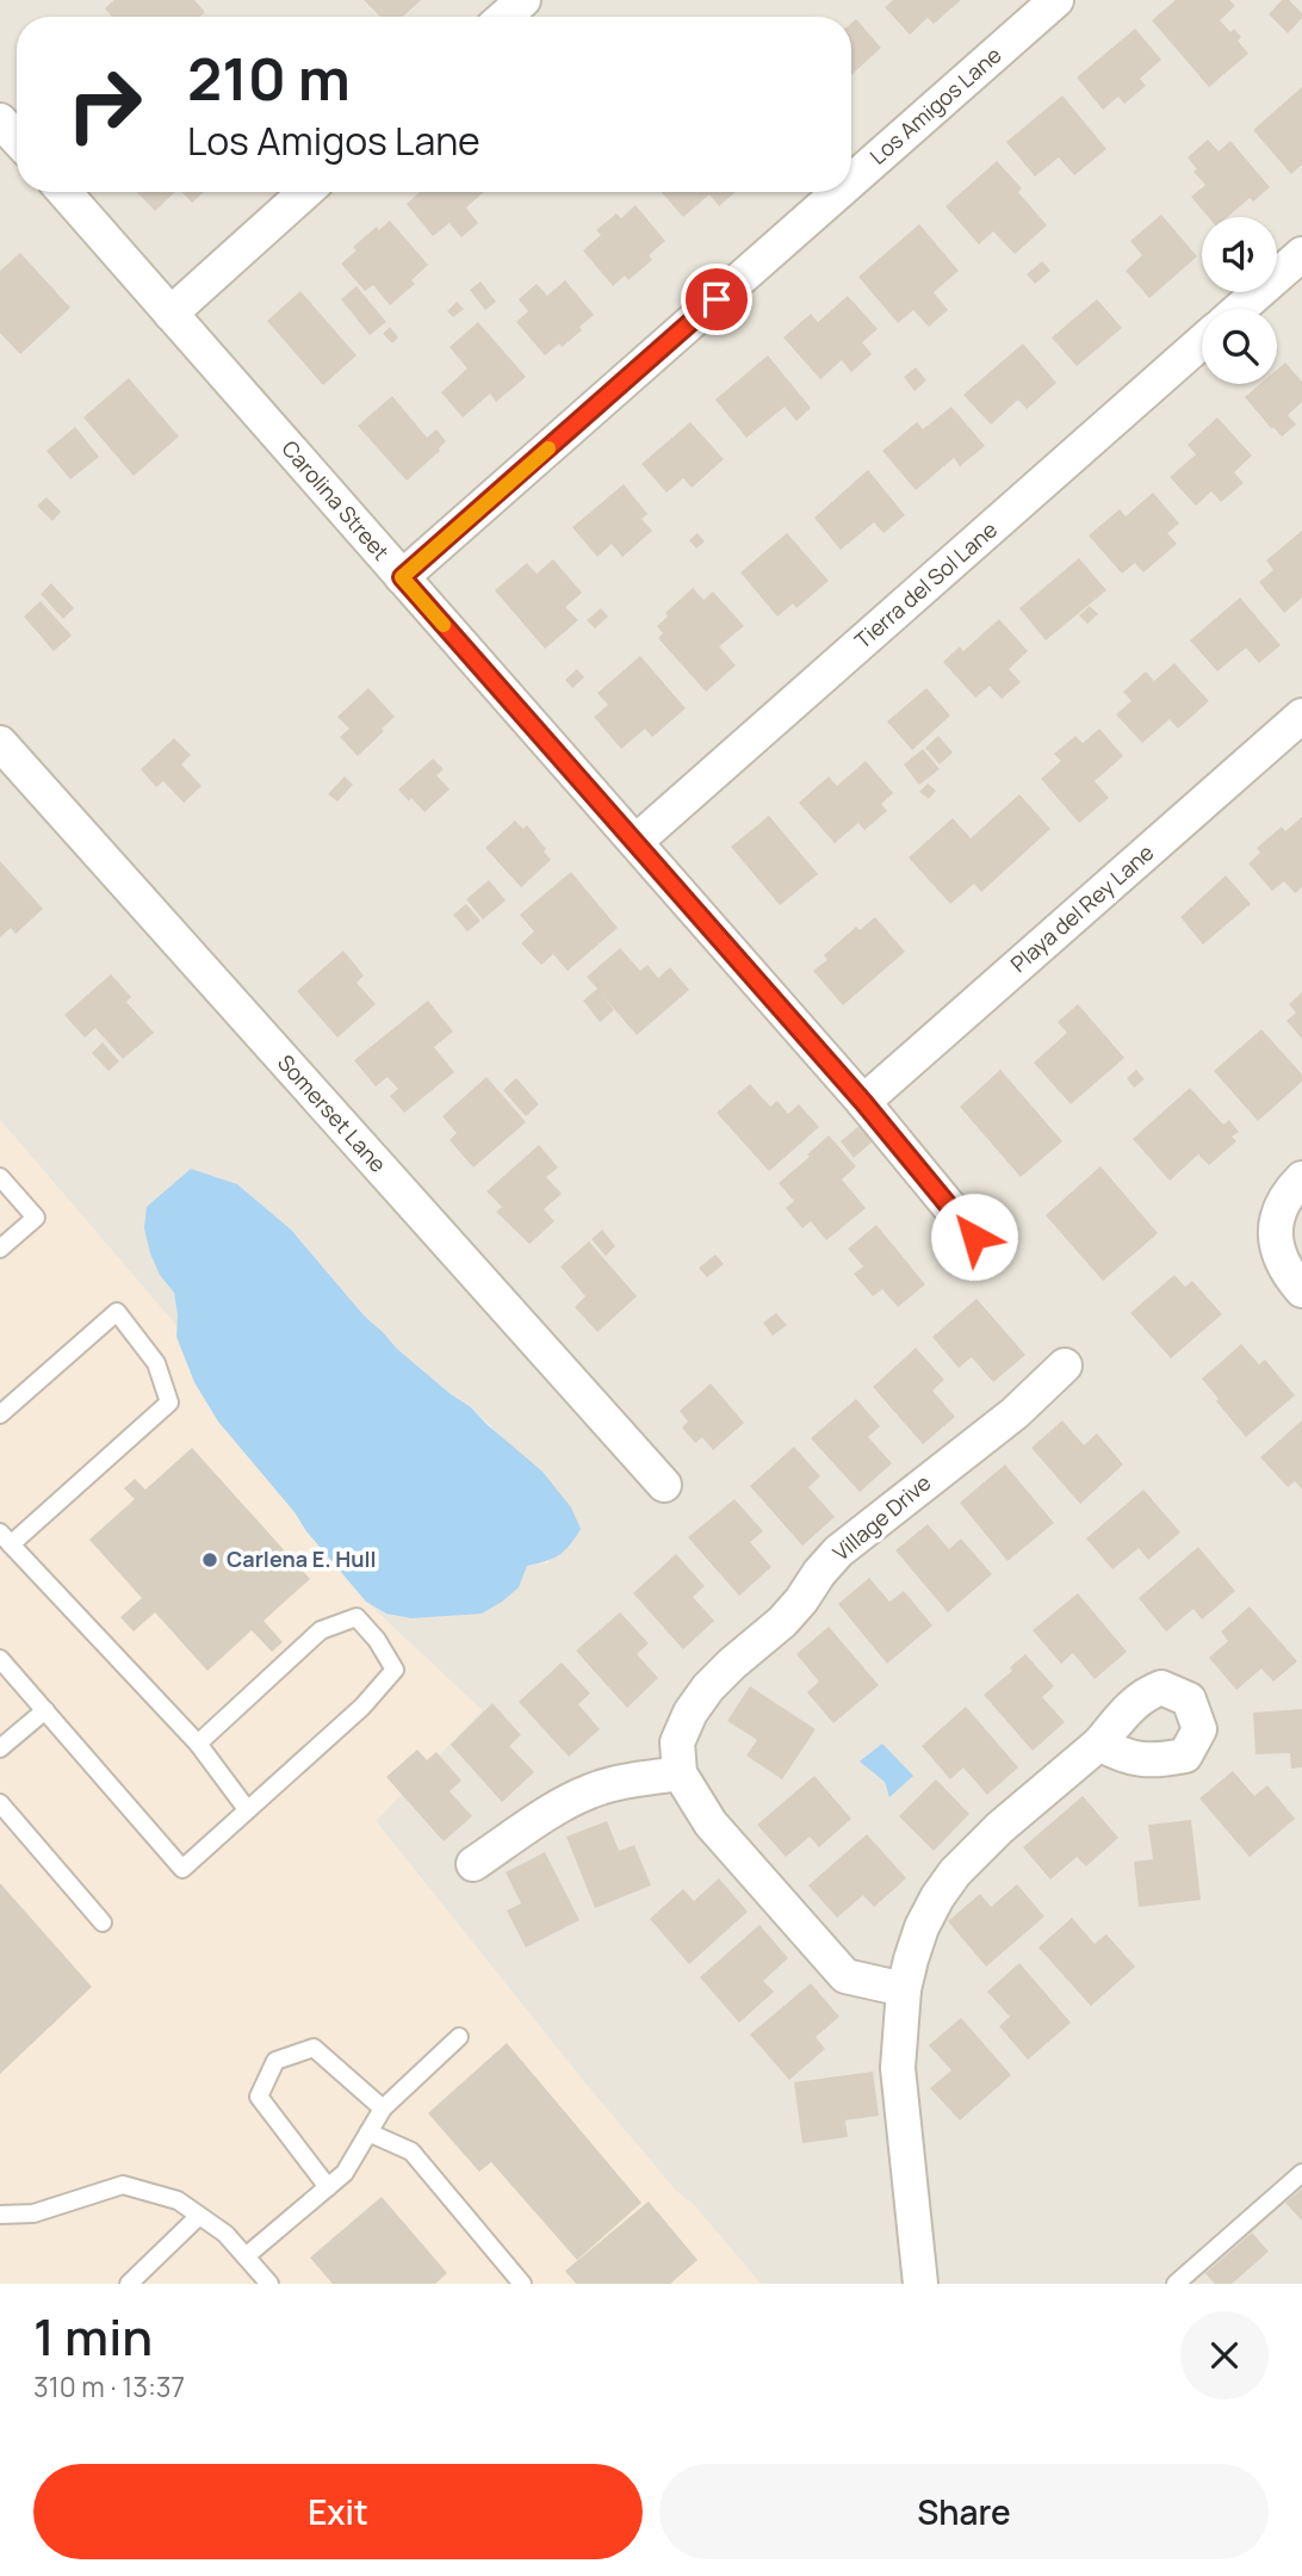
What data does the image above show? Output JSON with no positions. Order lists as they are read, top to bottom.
{
  "streets": {
    "street": [
      "Los Amigos Lane",
      "Carolina Street",
      "Tierra del Sol Lane",
      "Playa del Rey Lane",
      "Somerset Lane",
      "Village Drive"
    ]
  },
  "crossings": [
    ["Los Amigos Lane", "Carolina Street"],
    ["Carolina Street", "Tierra del Sol Lane"],
    ["Carolina Street", "Playa del Rey Lane"]
  ],
  "places": ["Carlena E. Hull"],
  "page": {
    "turn": ["210 m", "Los Amigos Lane"],
    "heading": ["1 min", "310 m · 13:37"],
    "buttons": ["Exit", "Share"]
  }
}
